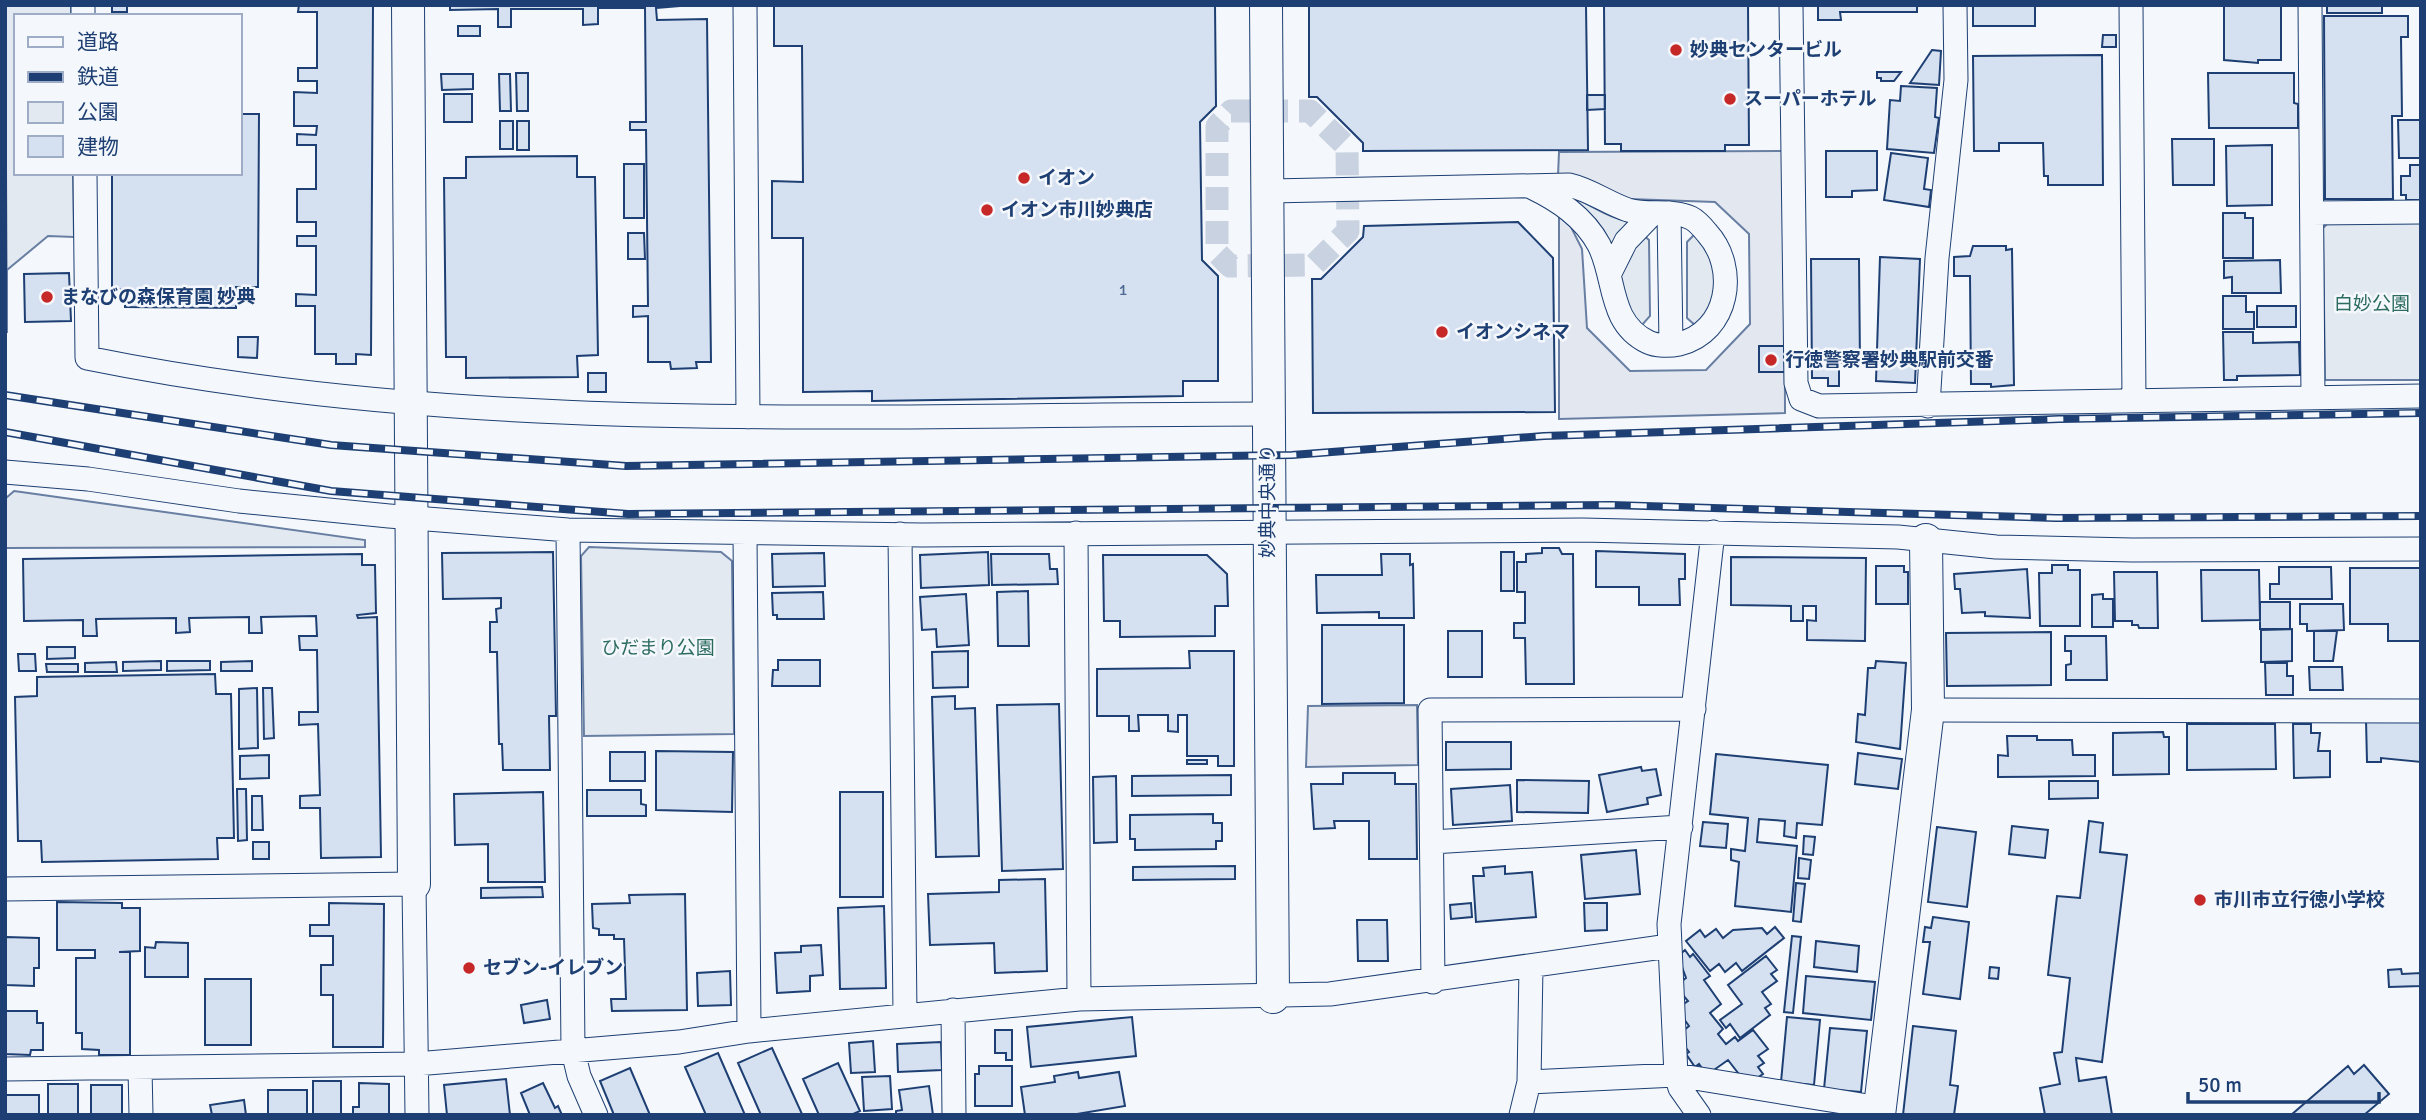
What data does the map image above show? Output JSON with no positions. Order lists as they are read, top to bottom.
{
  "streets": {
    "street": ["妙典中央通り"]
  },
  "parks": ["白妙公園", "ひだまり公園"],
  "places": [
    "妙典センタービル",
    "スーパーホテル",
    "イオン",
    "イオン市川妙典店",
    "まなびの森保育園 妙典",
    "イオンシネマ",
    "行徳警察署妙典駅前交番",
    "市川市立行徳小学校",
    "セブン-イレブン"
  ],
  "house_numbers": ["1"],
  "legend": [
    "道路",
    "鉄道",
    "公園",
    "建物"
  ],
  "scale_bar": "50 m"
}
